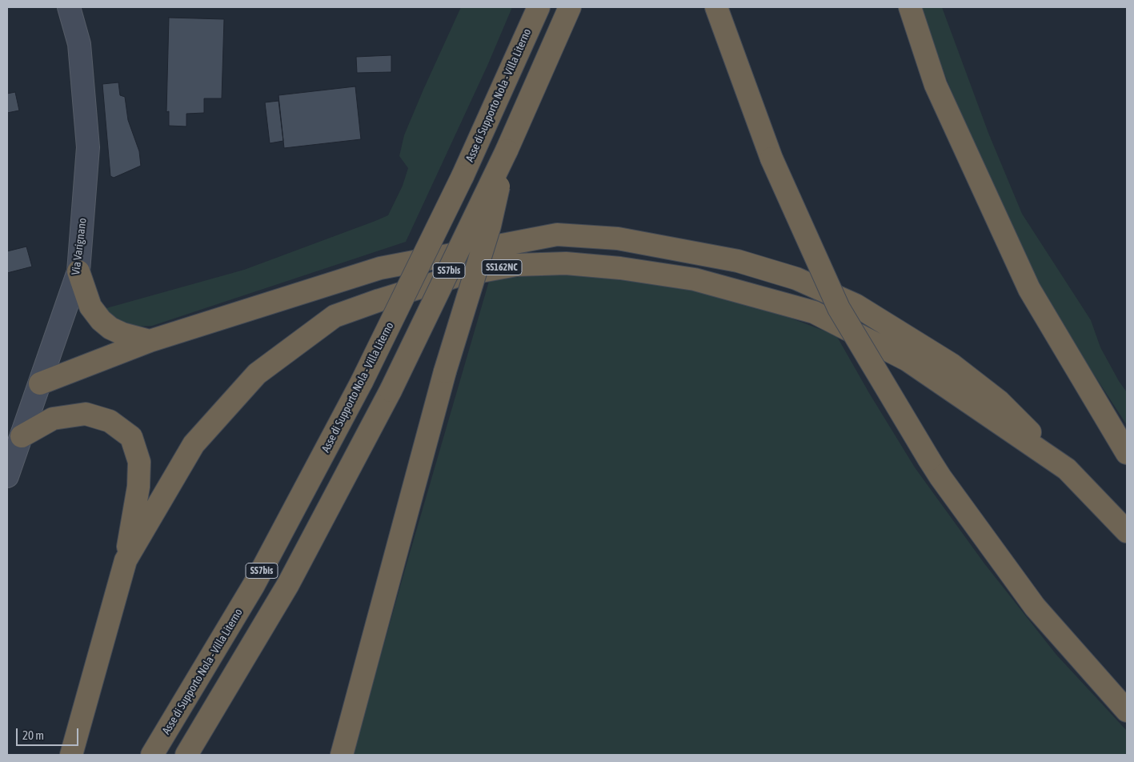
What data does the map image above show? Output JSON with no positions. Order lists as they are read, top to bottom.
{
  "streets": {
    "highway": ["Asse di Supporto Nola - Villa Literno", "SS162NC", "SS7bis"],
    "main road": ["Via Varignano"]
  },
  "scale_bar": "20 m"
}
